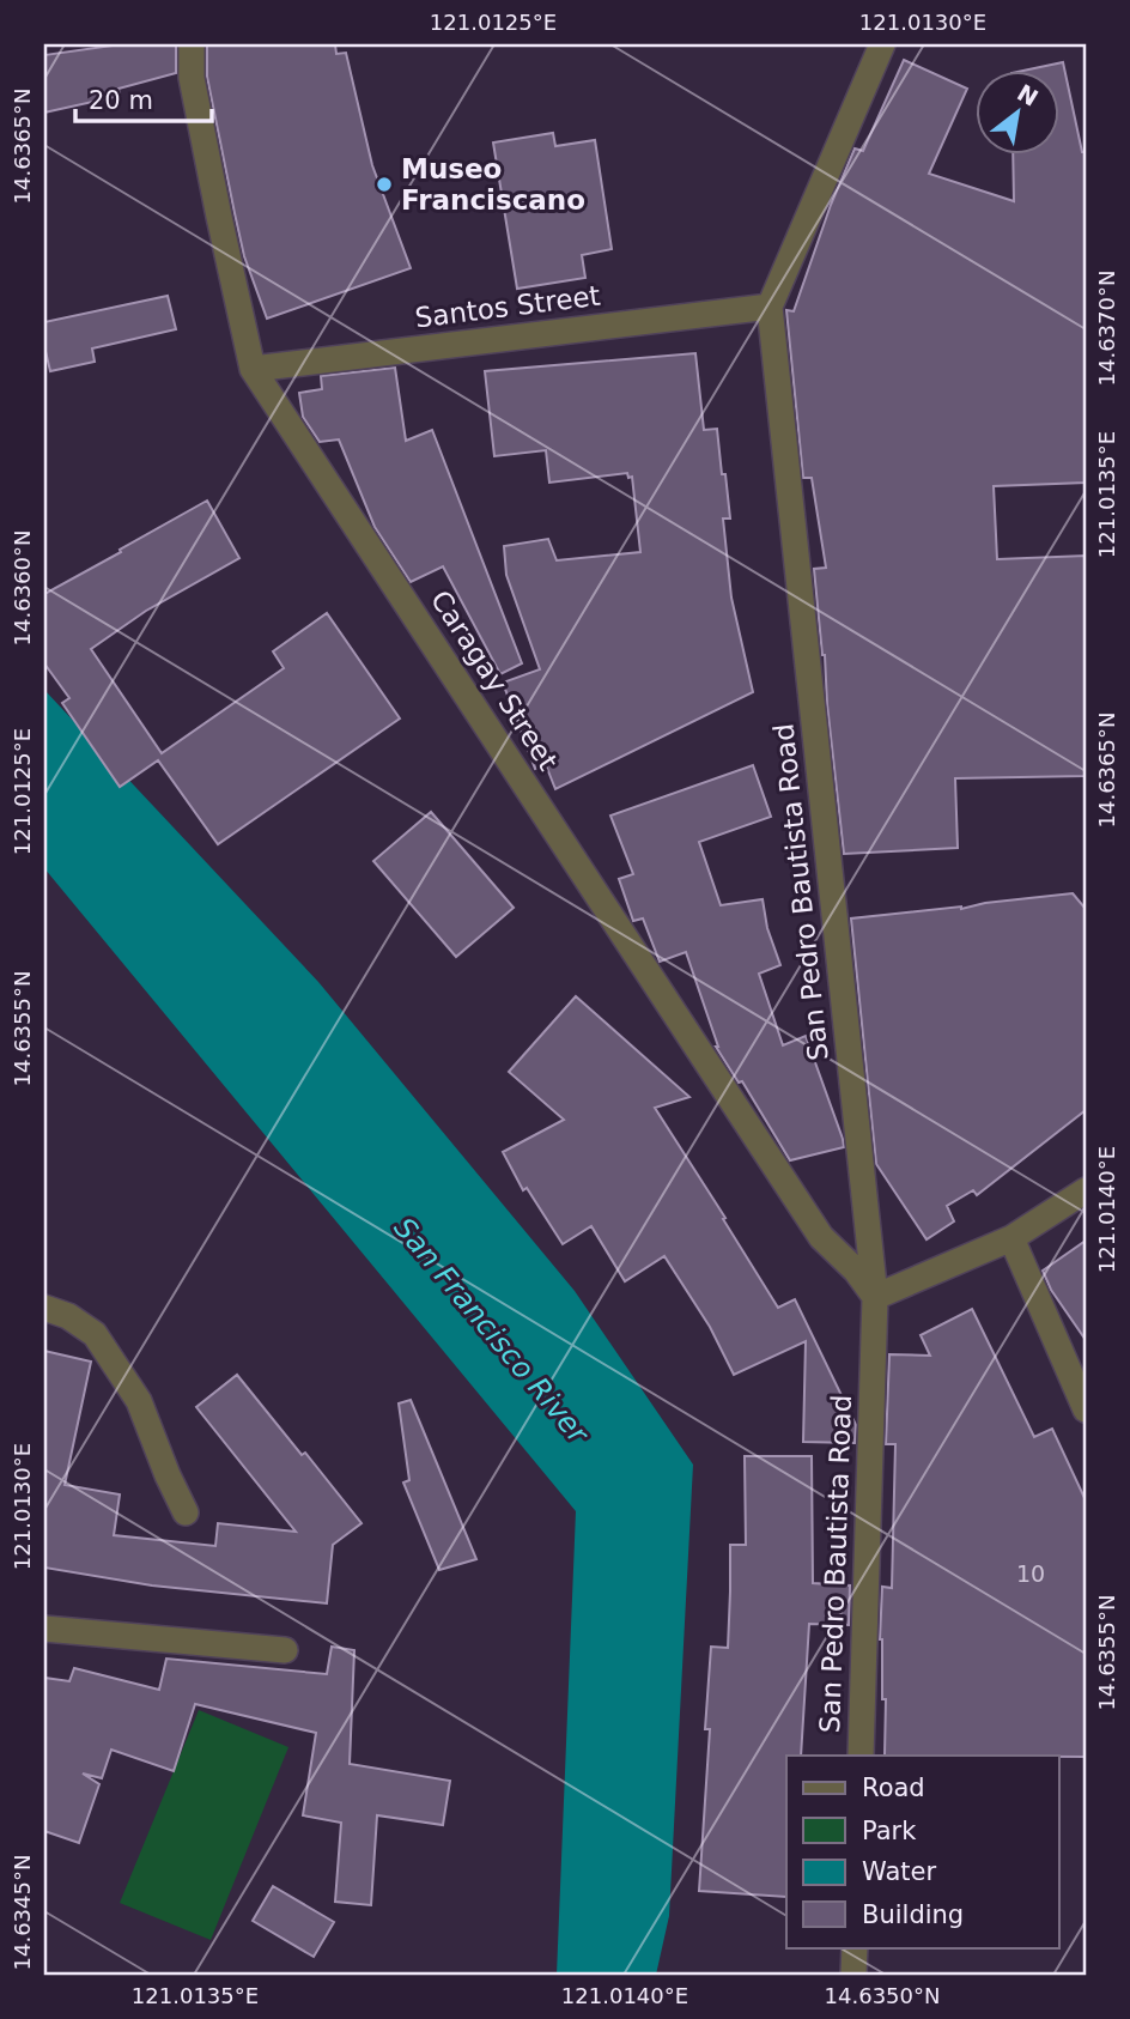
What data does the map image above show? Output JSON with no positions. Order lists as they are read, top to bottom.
{
  "streets": {
    "street": ["Santos Street", "Caragay Street", "San Pedro Bautista Road"]
  },
  "crossings": [
    ["Santos Street", "Caragay Street"],
    ["Santos Street", "San Pedro Bautista Road"],
    ["Caragay Street", "San Pedro Bautista Road"]
  ],
  "water": ["San Francisco River"],
  "places": ["Museo Franciscano"],
  "house_numbers": ["10"],
  "legend": [
    "Road",
    "Park",
    "Water",
    "Building"
  ],
  "scale_bar": "20 m",
  "north": "top right",
  "coordinates": [
    "121.0125°E",
    "121.0130°E",
    "14.6365°N",
    "14.6370°N",
    "121.0135°E",
    "14.6360°N",
    "14.6355°N",
    "121.0140°E",
    "14.6345°N",
    "14.6350°N"
  ]
}
